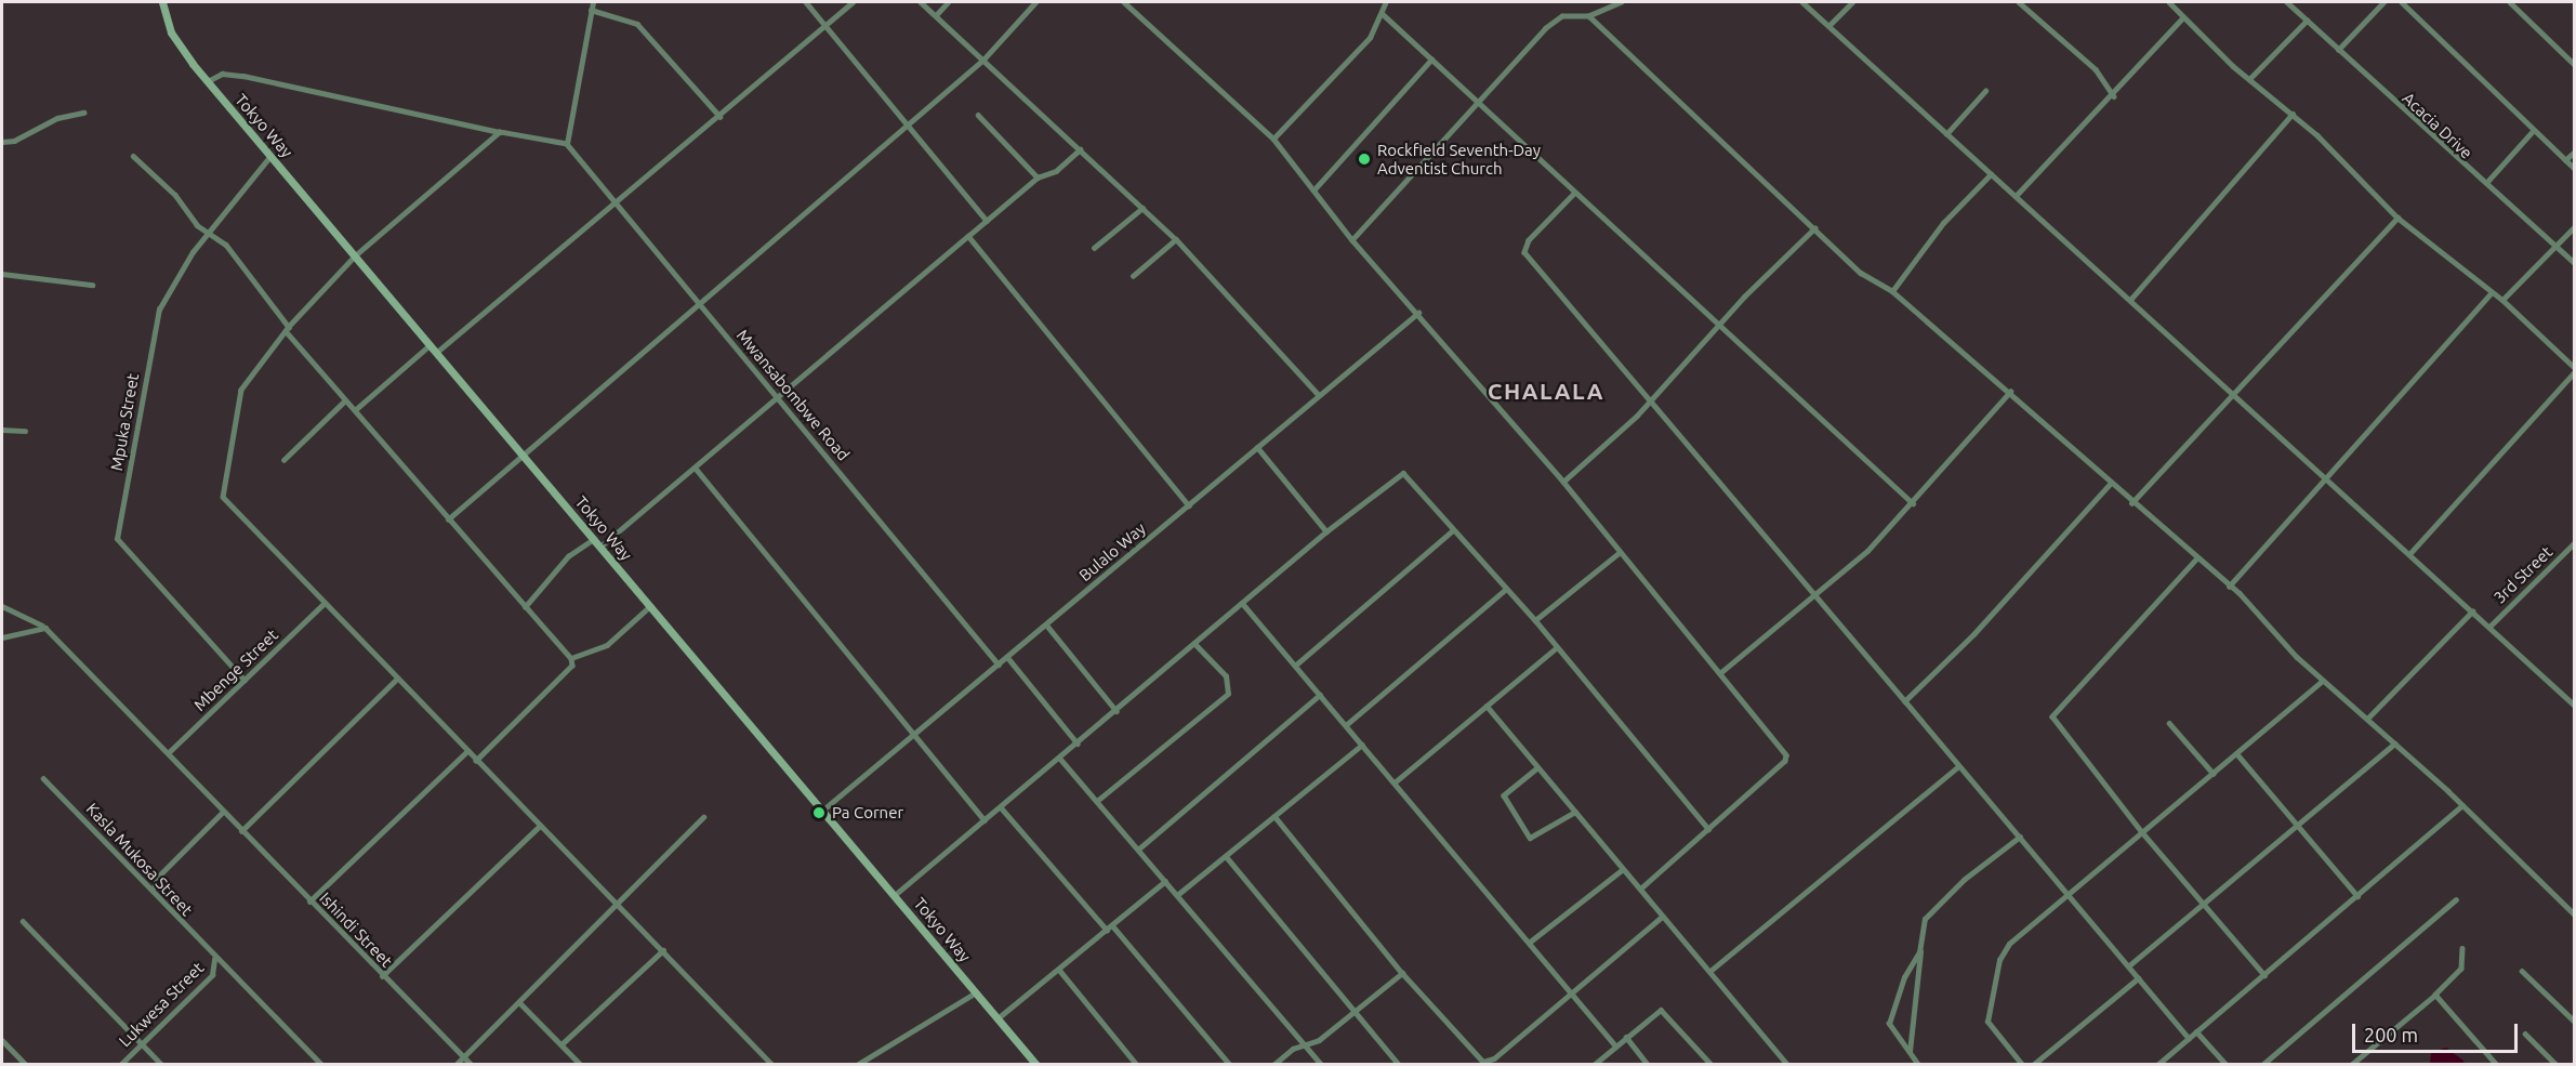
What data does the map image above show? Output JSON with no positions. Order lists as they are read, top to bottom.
{
  "streets": {
    "street": [
      "Tokyo Way",
      "Acacia Drive",
      "Mwansabombwe Road",
      "Mpuka Street",
      "Bulalo Way",
      "3rd Street",
      "Mbenge Street",
      "Kasla Mukosa Street",
      "Ishindi Street",
      "Lukwesa Street"
    ]
  },
  "crossings": [
    ["Tokyo Way", "Mpuka Street"],
    ["Tokyo Way", "Bulalo Way"],
    ["Mwansabombwe Road", "Bulalo Way"],
    ["Mpuka Street", "Mbenge Street"],
    ["Mbenge Street", "Ishindi Street"],
    ["Kasla Mukosa Street", "Lukwesa Street"]
  ],
  "districts": ["CHALALA"],
  "places": ["Rockfield Seventh-Day Adventist Church", "Pa Corner"],
  "scale_bar": "200 m"
}
